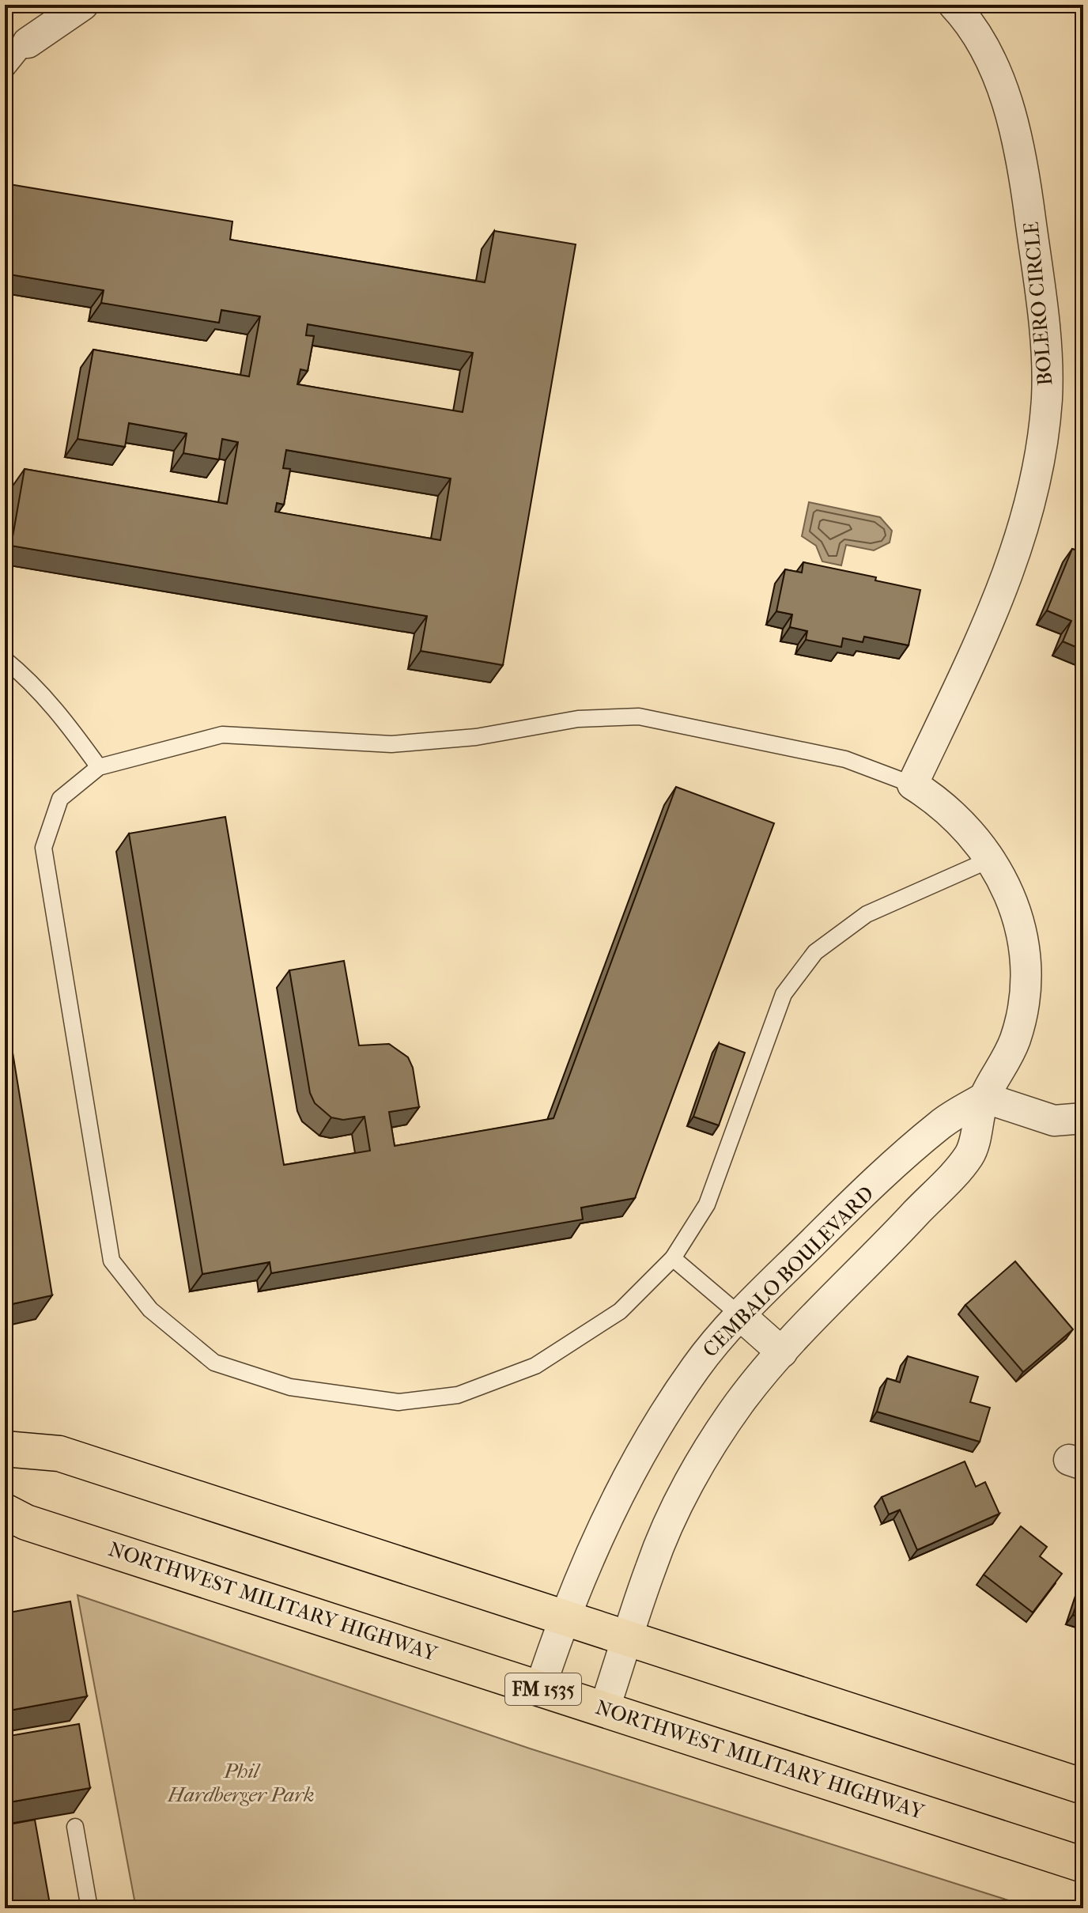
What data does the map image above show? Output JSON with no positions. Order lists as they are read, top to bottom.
{
  "streets": {
    "main road": ["NORTHWEST MILITARY HIGHWAY", "FM 1535"],
    "street": ["BOLERO CIRCLE", "CEMBALO BOULEVARD"]
  },
  "crossings": [
    ["BOLERO CIRCLE", "CEMBALO BOULEVARD"],
    ["CEMBALO BOULEVARD", "NORTHWEST MILITARY HIGHWAY"]
  ],
  "parks": ["Phil Hardberger Park"]
}
